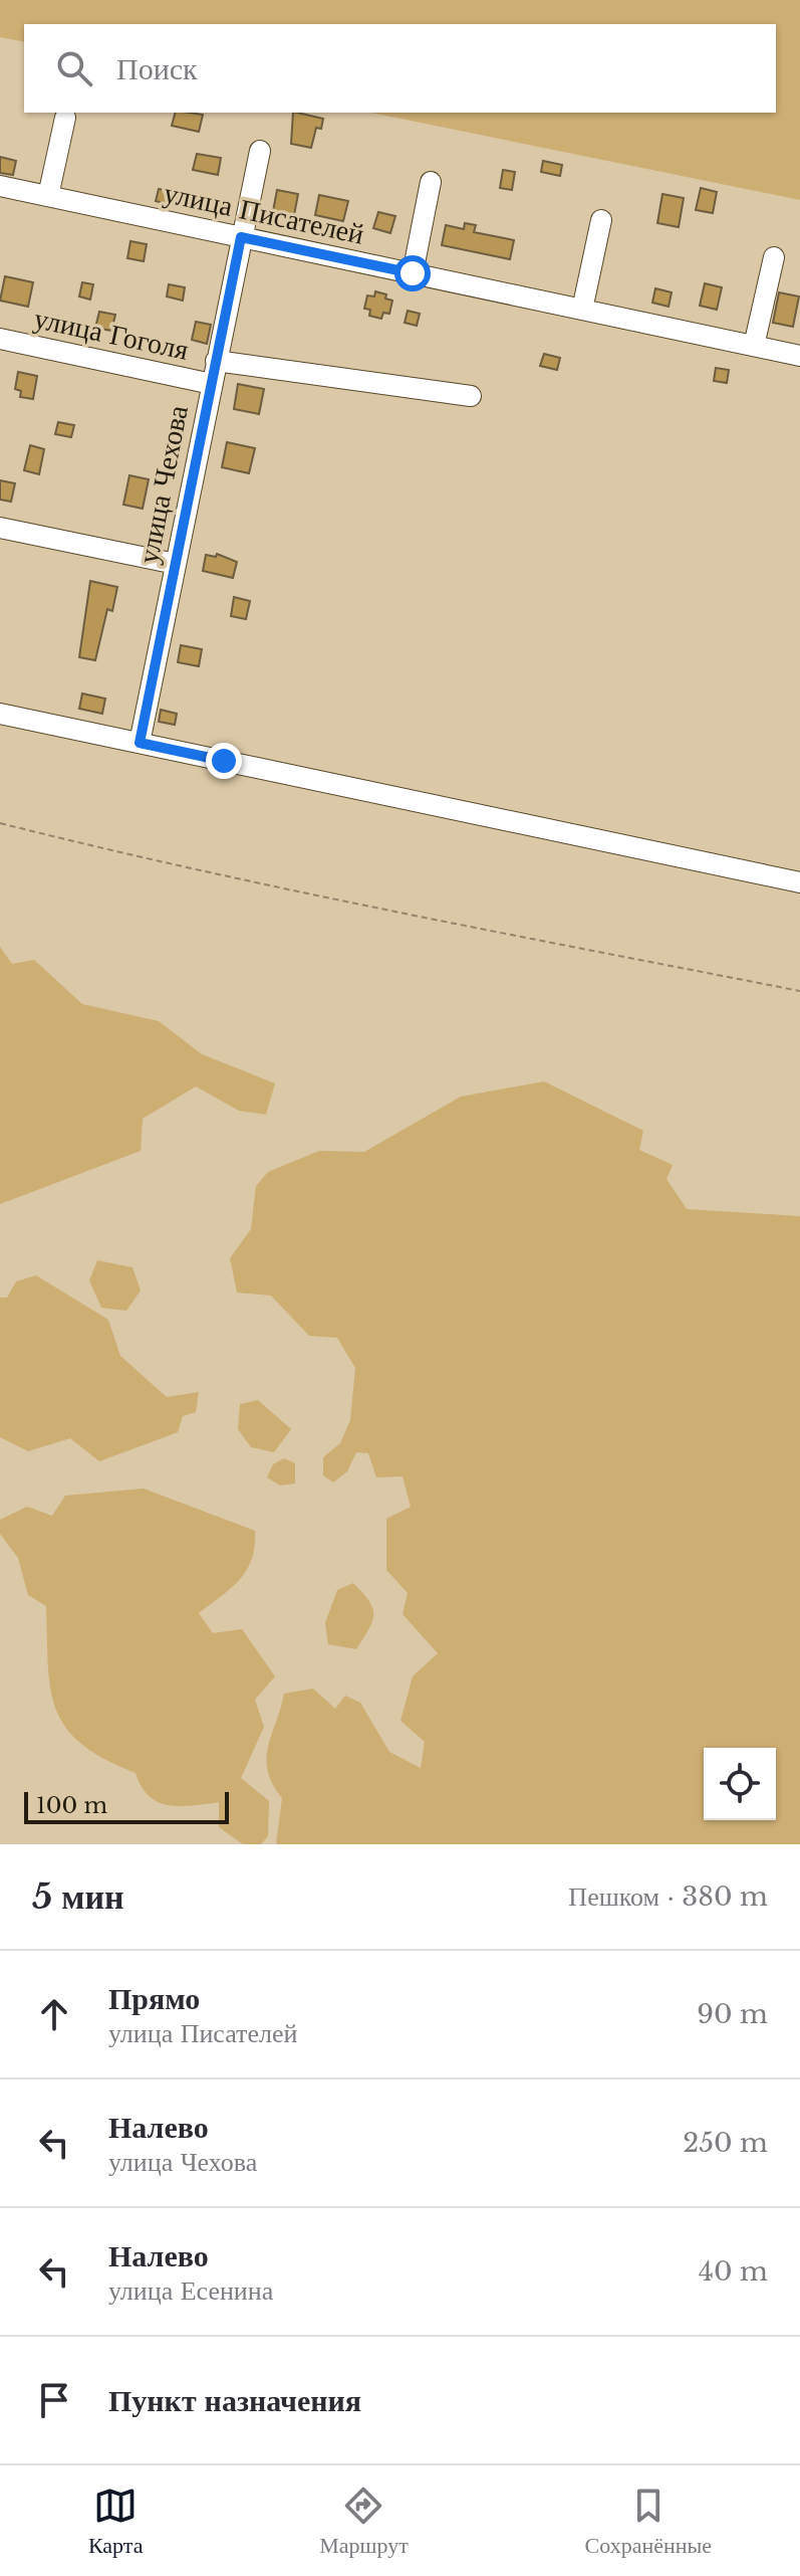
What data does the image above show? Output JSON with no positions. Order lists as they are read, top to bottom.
{
  "streets": {
    "street": ["улица Писателей", "улица Гоголя", "улица Чехова"]
  },
  "crossings": [
    ["улица Писателей", "улица Чехова"],
    ["улица Гоголя", "улица Чехова"]
  ],
  "scale_bar": "100 m",
  "page": {
    "search": "Поиск",
    "scale": "100 m",
    "heading": ["5 мин", "Пешком · 380 m"],
    "list": [
      ["Прямо", "улица Писателей", "90 m"],
      ["Налево", "улица Чехова", "250 m"],
      ["Налево", "улица Есенина", "40 m"],
      "Пункт назначения"
    ],
    "nav": ["Карта", "Маршрут", "Сохранённые"]
  }
}
